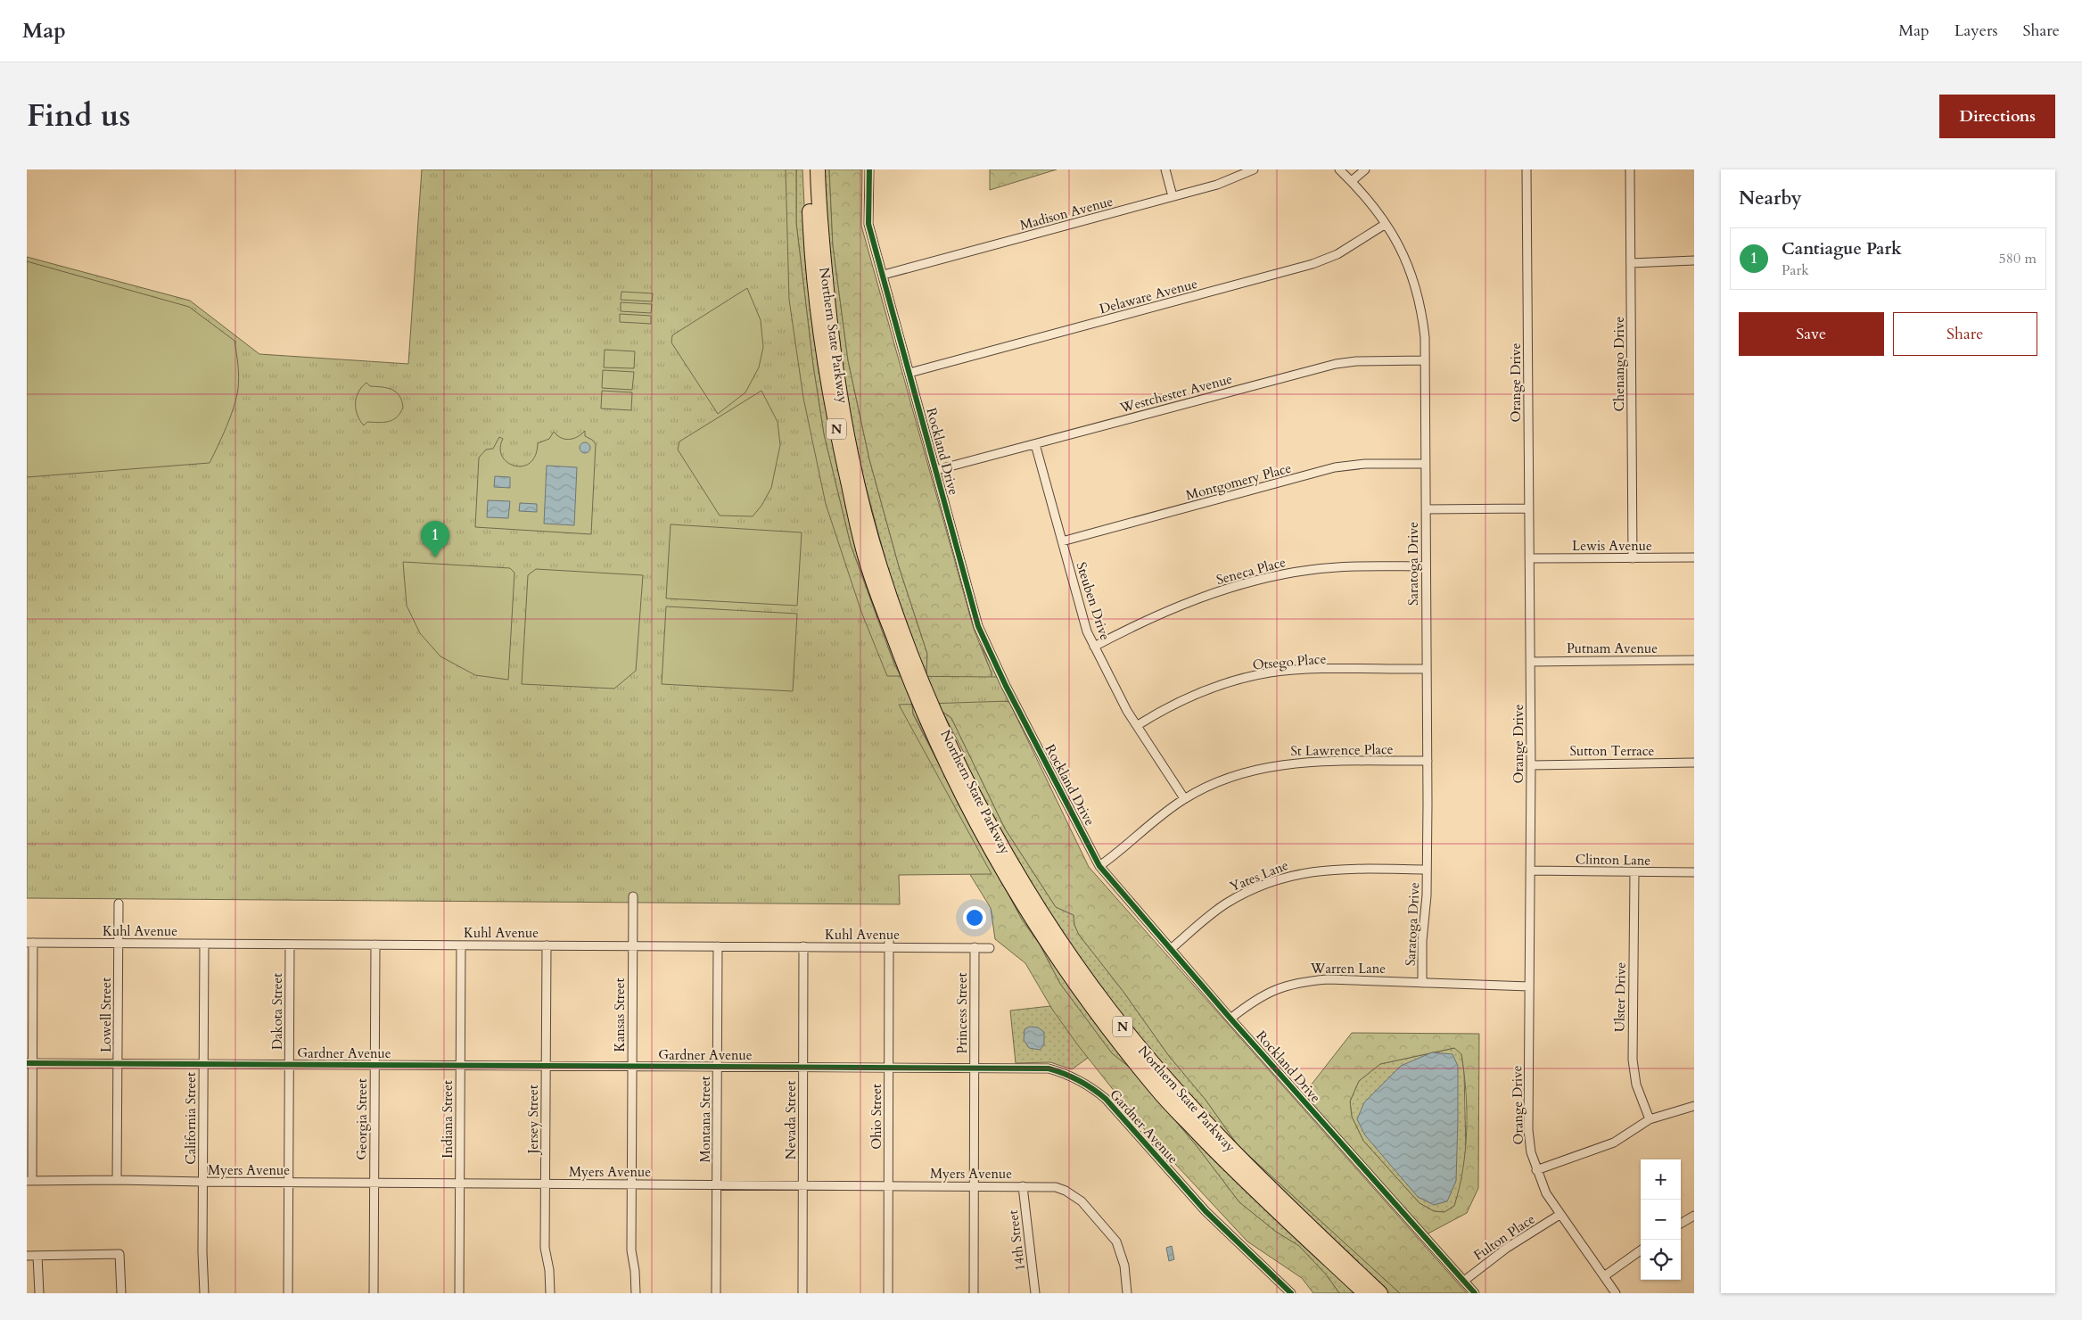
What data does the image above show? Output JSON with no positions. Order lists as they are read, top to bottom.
{
  "streets": {
    "highway": ["Northern State Parkway", "N"],
    "street": [
      "Madison Avenue",
      "Delaware Avenue",
      "Chenango Drive",
      "Orange Drive",
      "Westchester Avenue",
      "Rockland Drive",
      "Montgomery Place",
      "Lewis Avenue",
      "Saratoga Drive",
      "Seneca Place",
      "Steuben Drive",
      "Putnam Avenue",
      "Otsego Place",
      "St Lawrence Place",
      "Sutton Terrace",
      "Clinton Lane",
      "Yates Lane",
      "Kuhl Avenue",
      "Warren Lane",
      "Ulster Drive",
      "Dakota Street",
      "Princess Street",
      "Lowell Street",
      "Kansas Street",
      "Gardner Avenue",
      "Ohio Street",
      "California Street",
      "Georgia Street",
      "Indiana Street",
      "Jersey Street",
      "Montana Street",
      "Nevada Street",
      "Myers Avenue",
      "Fulton Place",
      "14th Street"
    ]
  },
  "crossings": [
    ["Madison Avenue", "Rockland Drive"],
    ["Delaware Avenue", "Rockland Drive"],
    ["Delaware Avenue", "Saratoga Drive"],
    ["Chenango Drive", "Lewis Avenue"],
    ["Orange Drive", "Lewis Avenue"],
    ["Orange Drive", "Putnam Avenue"],
    ["Orange Drive", "Sutton Terrace"],
    ["Orange Drive", "Clinton Lane"],
    ["Orange Drive", "Warren Lane"],
    ["Orange Drive", "Fulton Place"],
    ["Westchester Avenue", "Rockland Drive"],
    ["Westchester Avenue", "Saratoga Drive"],
    ["Westchester Avenue", "Steuben Drive"],
    ["Rockland Drive", "St Lawrence Place"],
    ["Rockland Drive", "Yates Lane"],
    ["Rockland Drive", "Warren Lane"],
    ["Rockland Drive", "Fulton Place"],
    ["Montgomery Place", "Saratoga Drive"],
    ["Montgomery Place", "Steuben Drive"],
    ["Saratoga Drive", "Seneca Place"],
    ["Saratoga Drive", "Otsego Place"],
    ["Saratoga Drive", "St Lawrence Place"],
    ["Saratoga Drive", "Yates Lane"],
    ["Saratoga Drive", "Warren Lane"],
    ["Seneca Place", "Steuben Drive"],
    ["Steuben Drive", "Otsego Place"],
    ["Steuben Drive", "St Lawrence Place"],
    ["Clinton Lane", "Ulster Drive"],
    ["Kuhl Avenue", "Dakota Street"],
    ["Kuhl Avenue", "Princess Street"],
    ["Kuhl Avenue", "Lowell Street"],
    ["Kuhl Avenue", "Kansas Street"],
    ["Kuhl Avenue", "Ohio Street"],
    ["Kuhl Avenue", "California Street"],
    ["Kuhl Avenue", "Georgia Street"],
    ["Kuhl Avenue", "Indiana Street"],
    ["Kuhl Avenue", "Jersey Street"],
    ["Kuhl Avenue", "Montana Street"],
    ["Kuhl Avenue", "Nevada Street"],
    ["Dakota Street", "Gardner Avenue"],
    ["Dakota Street", "Myers Avenue"],
    ["Princess Street", "Gardner Avenue"],
    ["Princess Street", "Myers Avenue"],
    ["Lowell Street", "Gardner Avenue"],
    ["Lowell Street", "Myers Avenue"],
    ["Kansas Street", "Gardner Avenue"],
    ["Kansas Street", "Myers Avenue"],
    ["Gardner Avenue", "Ohio Street"],
    ["Gardner Avenue", "California Street"],
    ["Gardner Avenue", "Georgia Street"],
    ["Gardner Avenue", "Indiana Street"],
    ["Gardner Avenue", "Jersey Street"],
    ["Gardner Avenue", "Montana Street"],
    ["Gardner Avenue", "Nevada Street"],
    ["Ohio Street", "Myers Avenue"],
    ["California Street", "Myers Avenue"],
    ["Georgia Street", "Myers Avenue"],
    ["Indiana Street", "Myers Avenue"],
    ["Jersey Street", "Myers Avenue"],
    ["Montana Street", "Myers Avenue"],
    ["Nevada Street", "Myers Avenue"],
    ["Myers Avenue", "14th Street"]
  ],
  "page": {
    "header": "Map",
    "nav": ["Map", "Layers", "Share"],
    "title": "Find us",
    "buttons": [
      "Directions",
      ["Save", "Share"]
    ],
    "heading": "Nearby",
    "list": [
      {
        "mark": "1",
        "name": "Cantiague Park",
        "note": "Park",
        "value": "580 m"
      }
    ],
    "pins": "1",
    "map_buttons": ["+", "−"]
  }
}
